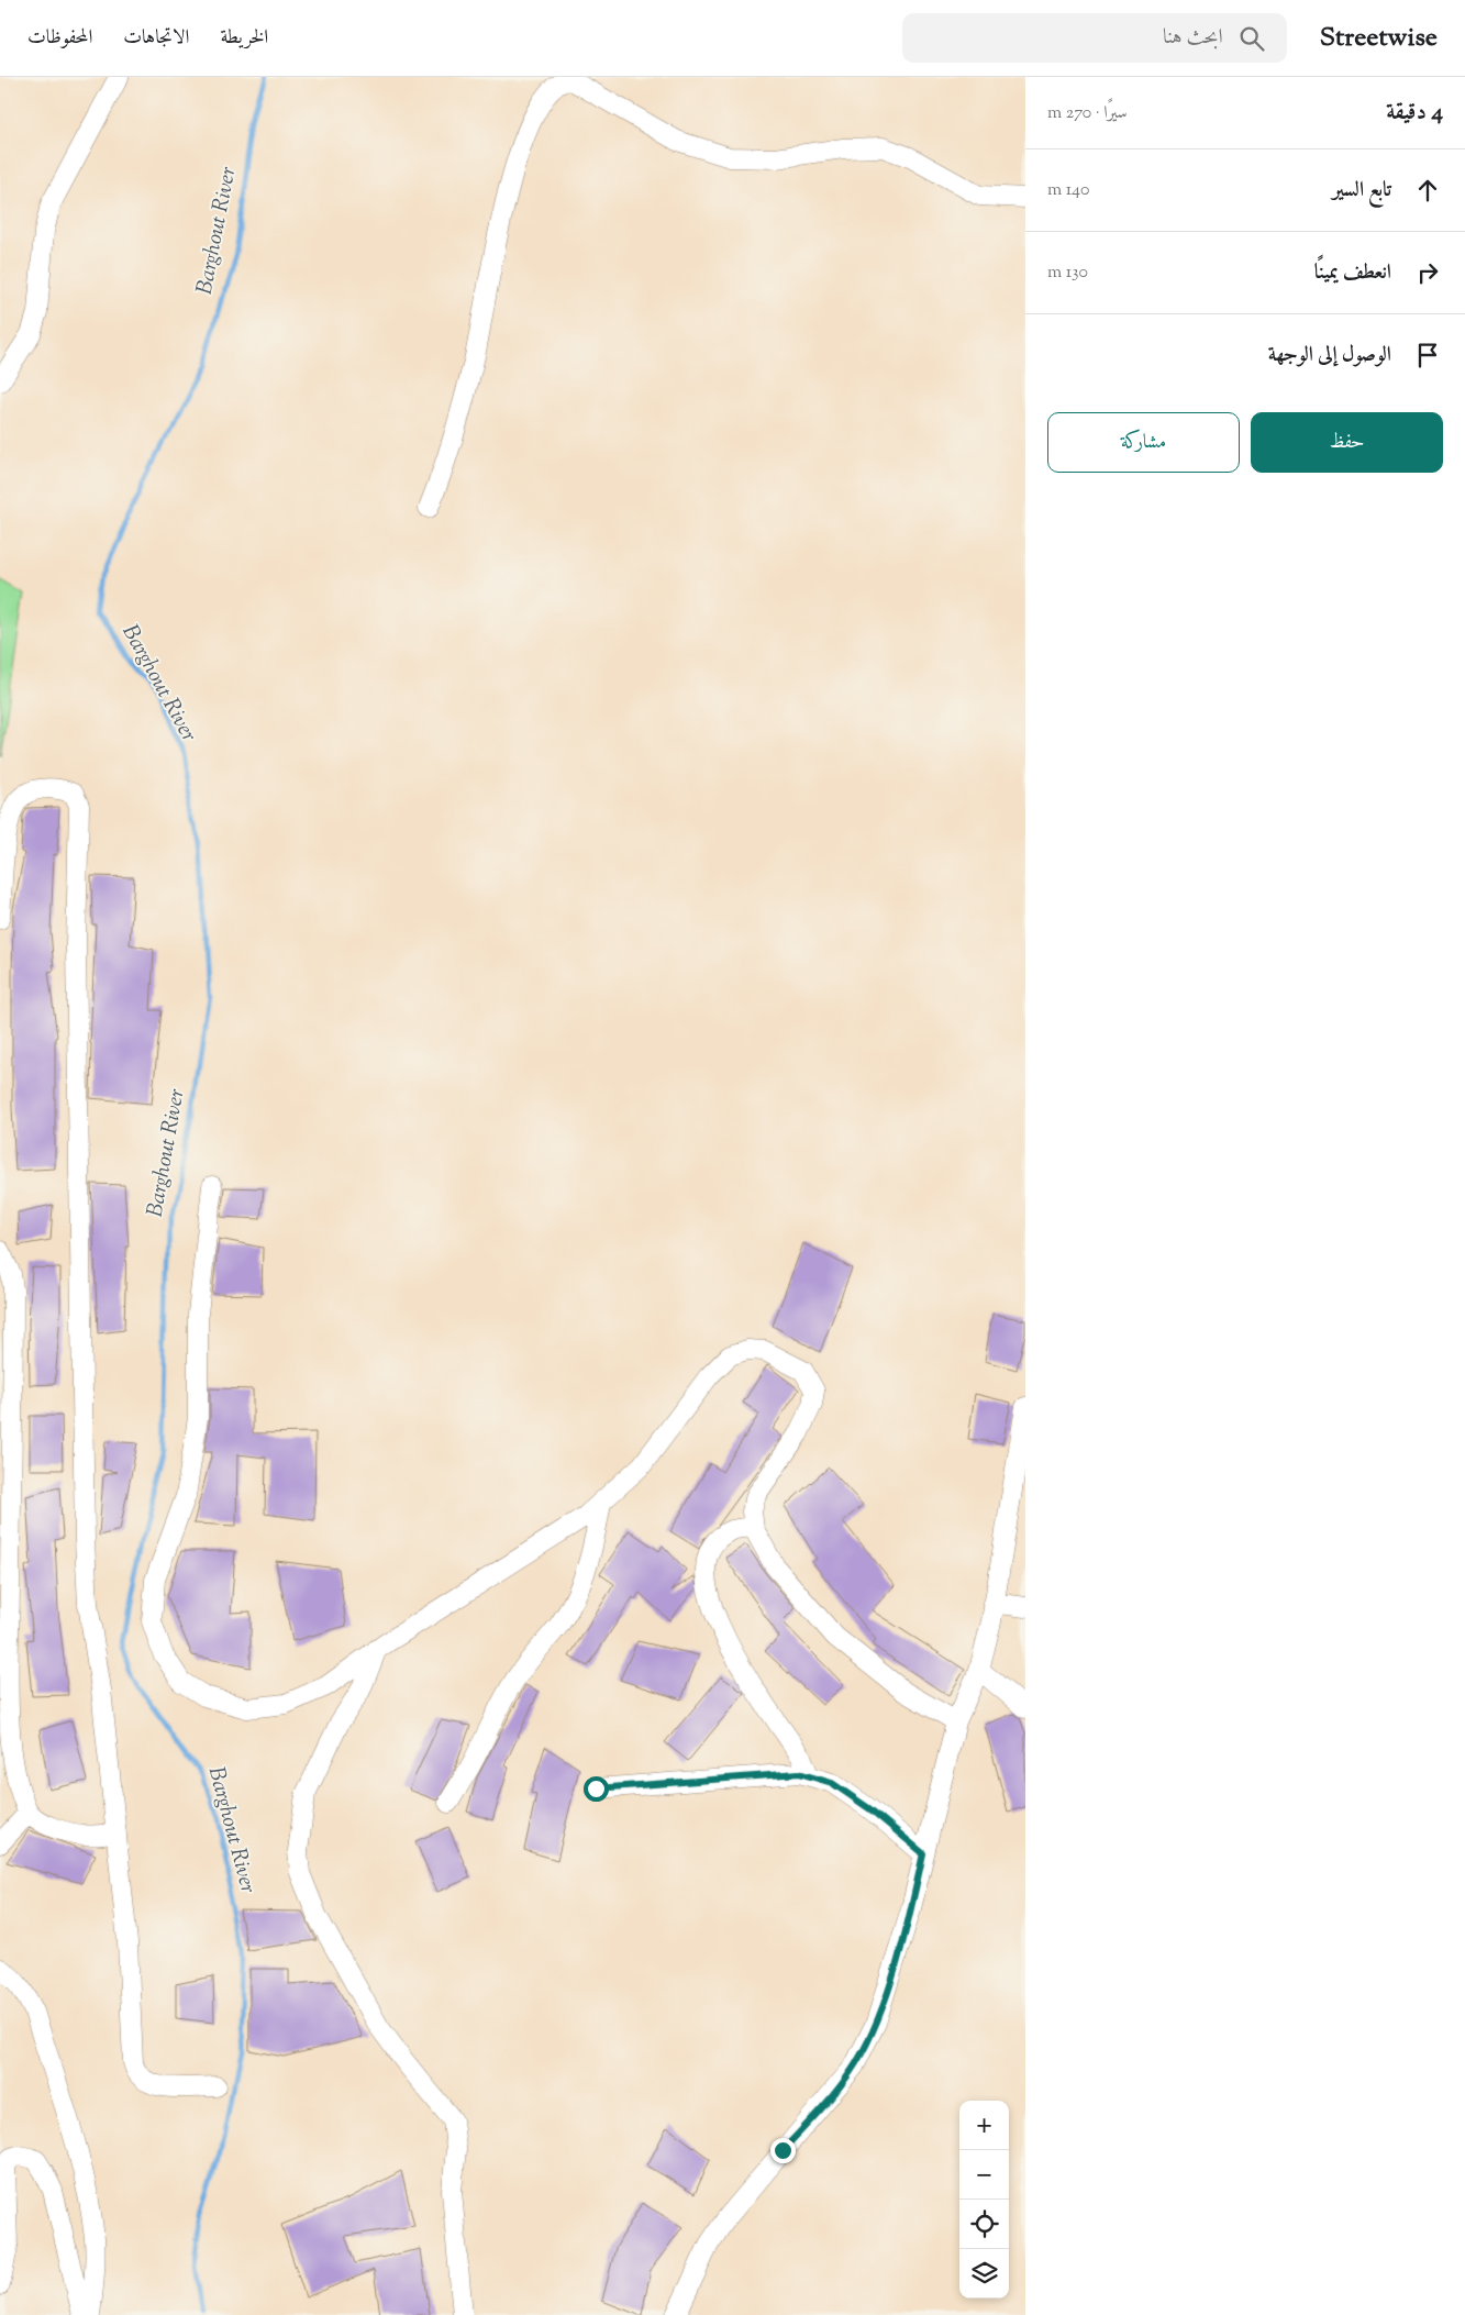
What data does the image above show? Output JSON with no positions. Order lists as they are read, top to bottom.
{
  "water": ["Barghout River"],
  "page": {
    "header": "Streetwise",
    "search": "ابحث هنا",
    "nav": ["الخريطة", "الاتجاهات", "المحفوظات"],
    "heading": ["4 دقيقة", "سيرًا · 270 m"],
    "list": [
      ["تابع السير", "140 m"],
      ["انعطف يمينًا", "130 m"],
      "الوصول إلى الوجهة"
    ],
    "buttons": ["حفظ", "مشاركة"],
    "map_buttons": ["+", "−"]
  }
}
